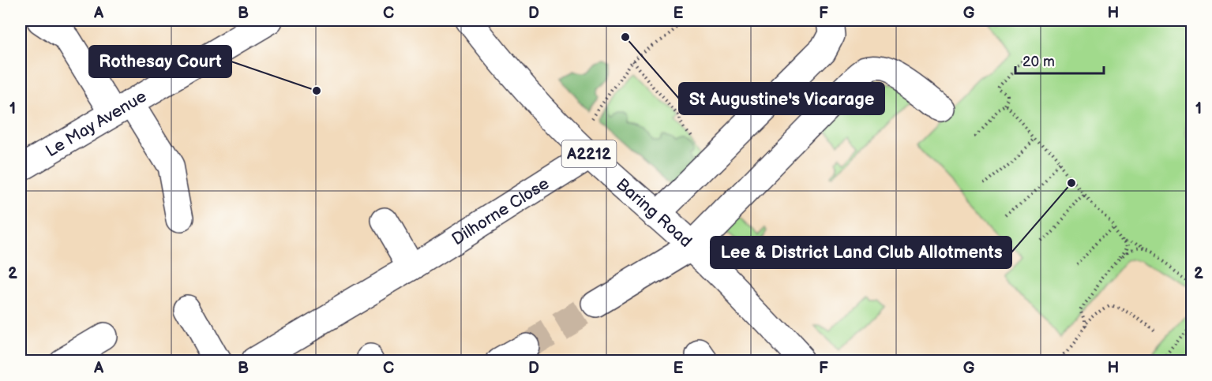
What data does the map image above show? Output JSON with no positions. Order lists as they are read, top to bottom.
{
  "streets": {
    "street": [
      "Le May Avenue",
      "A2212",
      "Dilhorne Close",
      "Baring Road"
    ]
  },
  "crossings": [
    ["Dilhorne Close", "Baring Road"]
  ],
  "places": ["St Augustine's Vicarage", "Rothesay Court", "Lee & District Land Club Allotments"],
  "scale_bar": "20 m",
  "grid": {
    "columns": [
      "A",
      "B",
      "C",
      "D",
      "E",
      "F",
      "G",
      "H"
    ],
    "rows": ["1", "2"]
  }
}
